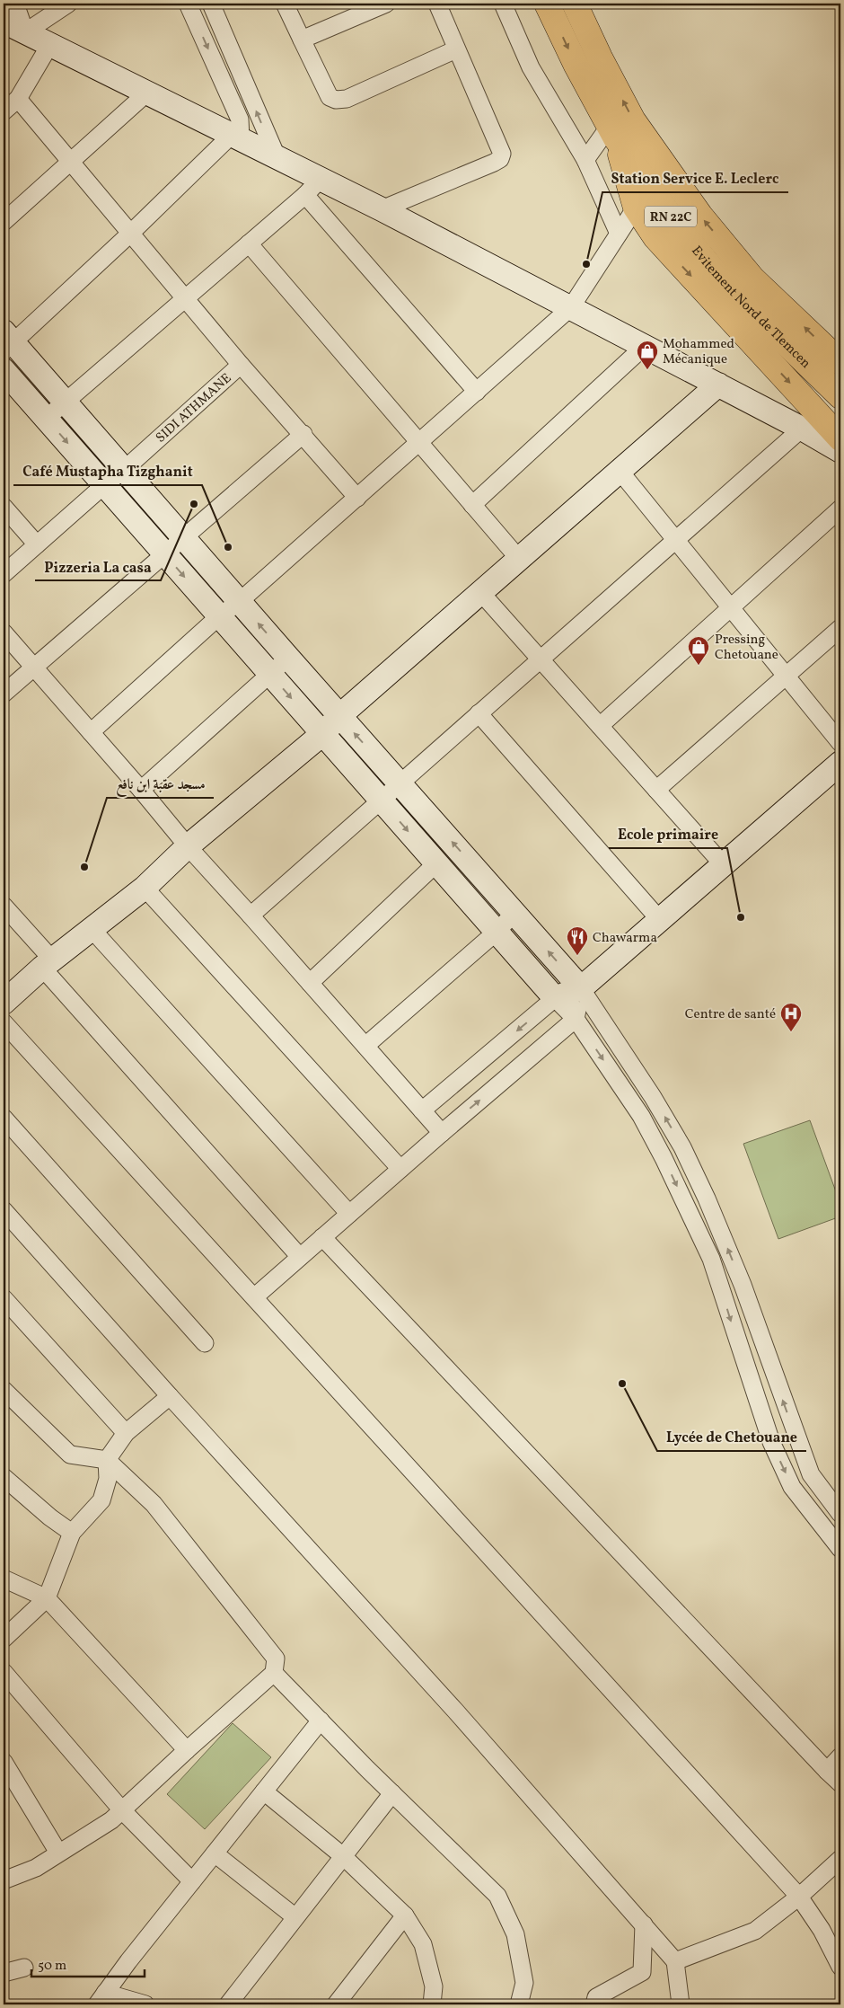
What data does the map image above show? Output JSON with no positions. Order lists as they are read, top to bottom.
{
  "streets": {
    "highway": ["RN 22C", "Evitement Nord de Tlemcen"],
    "street": ["SIDI ATHMANE"]
  },
  "places": {
    "other": [
      "Station Service E. Leclerc",
      "Pizzeria La casa",
      "Café Mustapha Tizghanit",
      "مسجد عقبة ابن نافع",
      "Ecole primaire",
      "Lycée de Chetouane"
    ],
    "shop": ["Mohammed Mécanique", "Pressing Chetouane"],
    "restaurant": ["Chawarma"],
    "hospital": ["Centre de santé"]
  },
  "scale_bar": "50 m"
}
